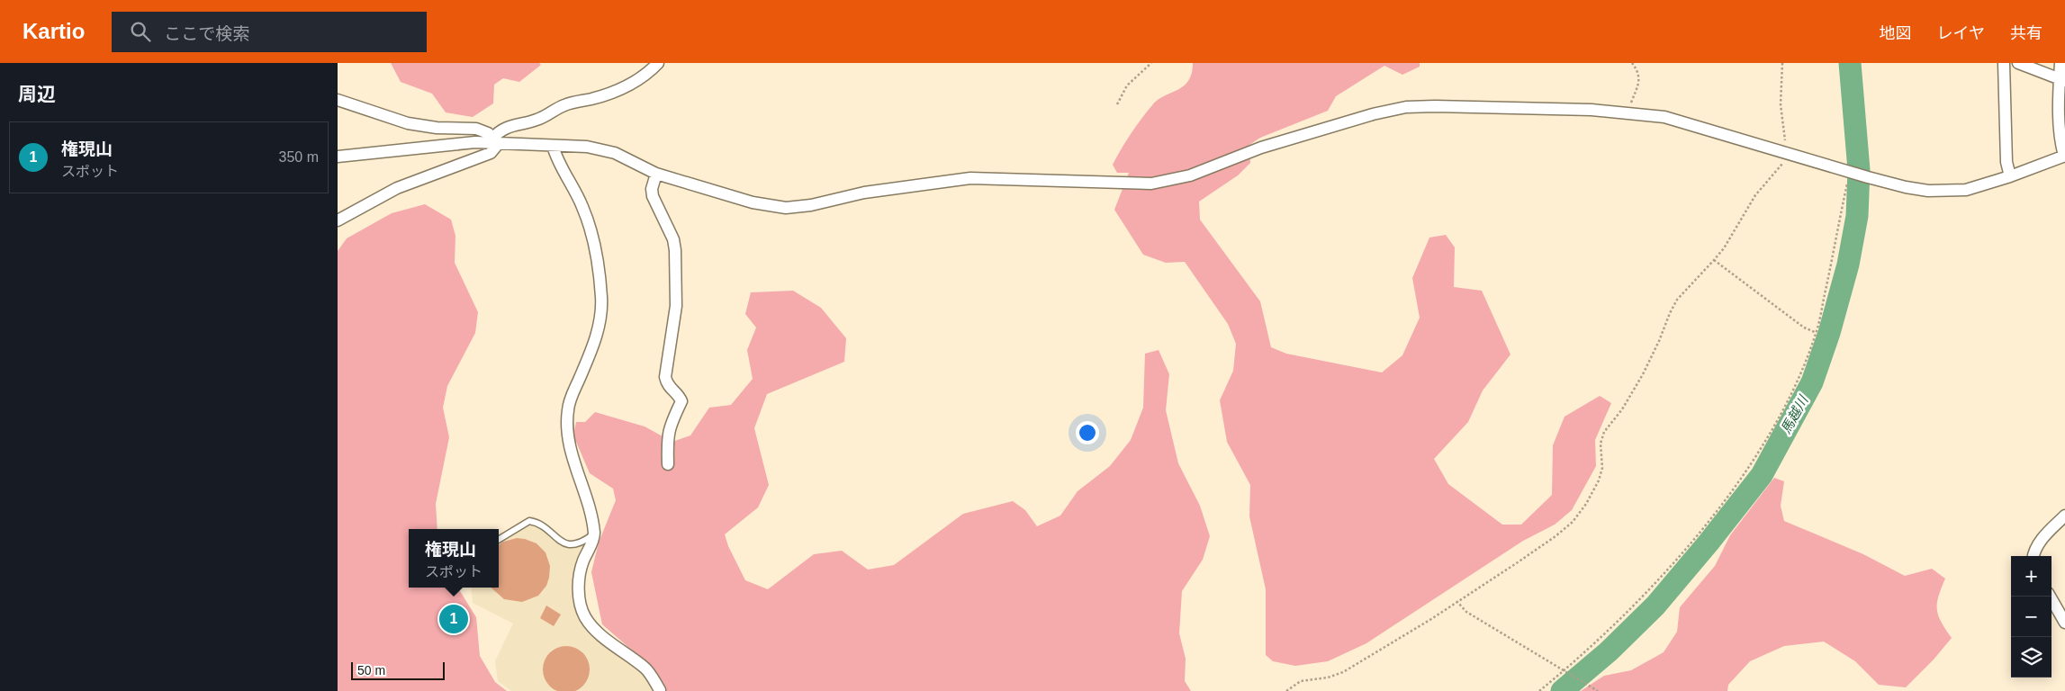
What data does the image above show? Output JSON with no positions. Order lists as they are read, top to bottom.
{
  "water": ["馬越川"],
  "scale_bar": "50 m",
  "page": {
    "header": "Kartio",
    "search": "ここで検索",
    "nav": ["地図", "レイヤ", "共有"],
    "heading": "周辺",
    "list": [
      {
        "mark": "1",
        "name": "権現山",
        "note": "スポット",
        "value": "350 m"
      }
    ],
    "popup": ["権現山", "スポット"],
    "map_buttons": ["+", "−"],
    "pins": "1",
    "scale": "50 m"
  }
}
